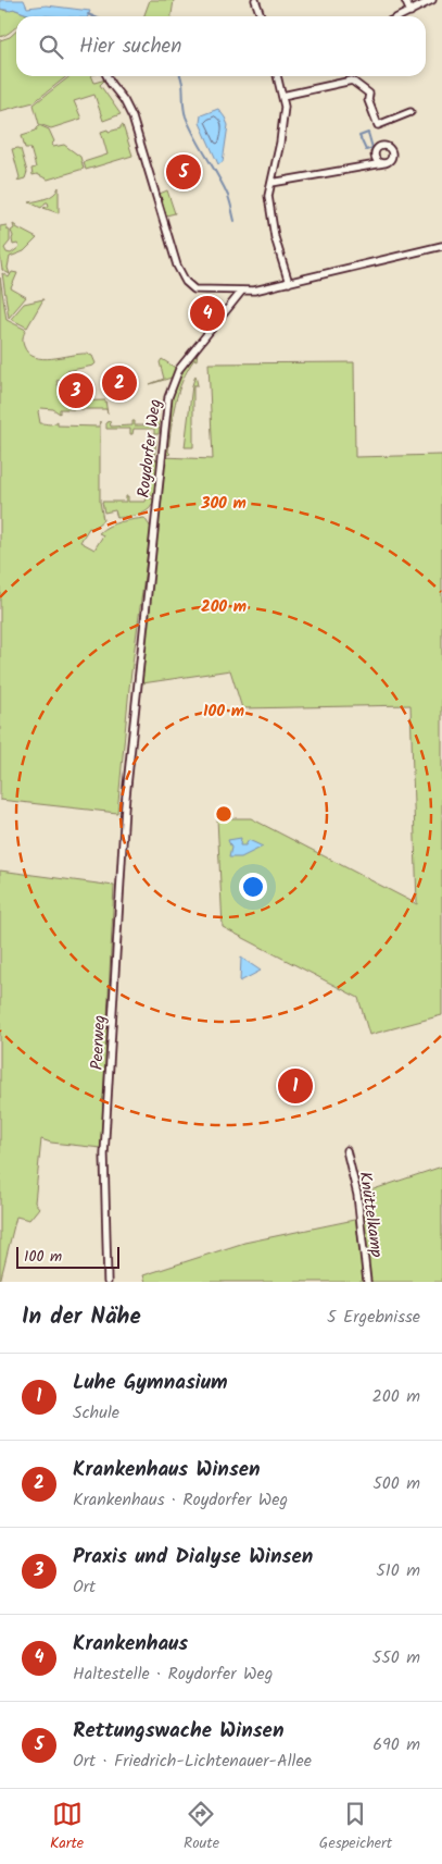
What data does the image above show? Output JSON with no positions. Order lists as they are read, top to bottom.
{
  "streets": {
    "street": ["Roydorfer Weg", "Peerweg", "Knüttelkamp"]
  },
  "crossings": [
    ["Roydorfer Weg", "Peerweg"]
  ],
  "scale_bar": "100 m",
  "page": {
    "search": "Hier suchen",
    "pins": [
      "5",
      "4",
      "2",
      "3",
      "1"
    ],
    "scale": "100 m",
    "heading": ["In der Nähe", "5 Ergebnisse"],
    "list": [
      {
        "mark": "1",
        "name": "Luhe Gymnasium",
        "note": "Schule",
        "value": "200 m"
      },
      {
        "mark": "2",
        "name": "Krankenhaus Winsen",
        "note": "Krankenhaus · Roydorfer Weg",
        "value": "500 m"
      },
      {
        "mark": "3",
        "name": "Praxis und Dialyse Winsen",
        "note": "Ort",
        "value": "510 m"
      },
      {
        "mark": "4",
        "name": "Krankenhaus",
        "note": "Haltestelle · Roydorfer Weg",
        "value": "550 m"
      },
      {
        "mark": "5",
        "name": "Rettungswache Winsen",
        "note": "Ort · Friedrich-Lichtenauer-Allee",
        "value": "690 m"
      }
    ],
    "nav": ["Karte", "Route", "Gespeichert"]
  },
  "rings": ["300 m", "200 m", "100 m"]
}
